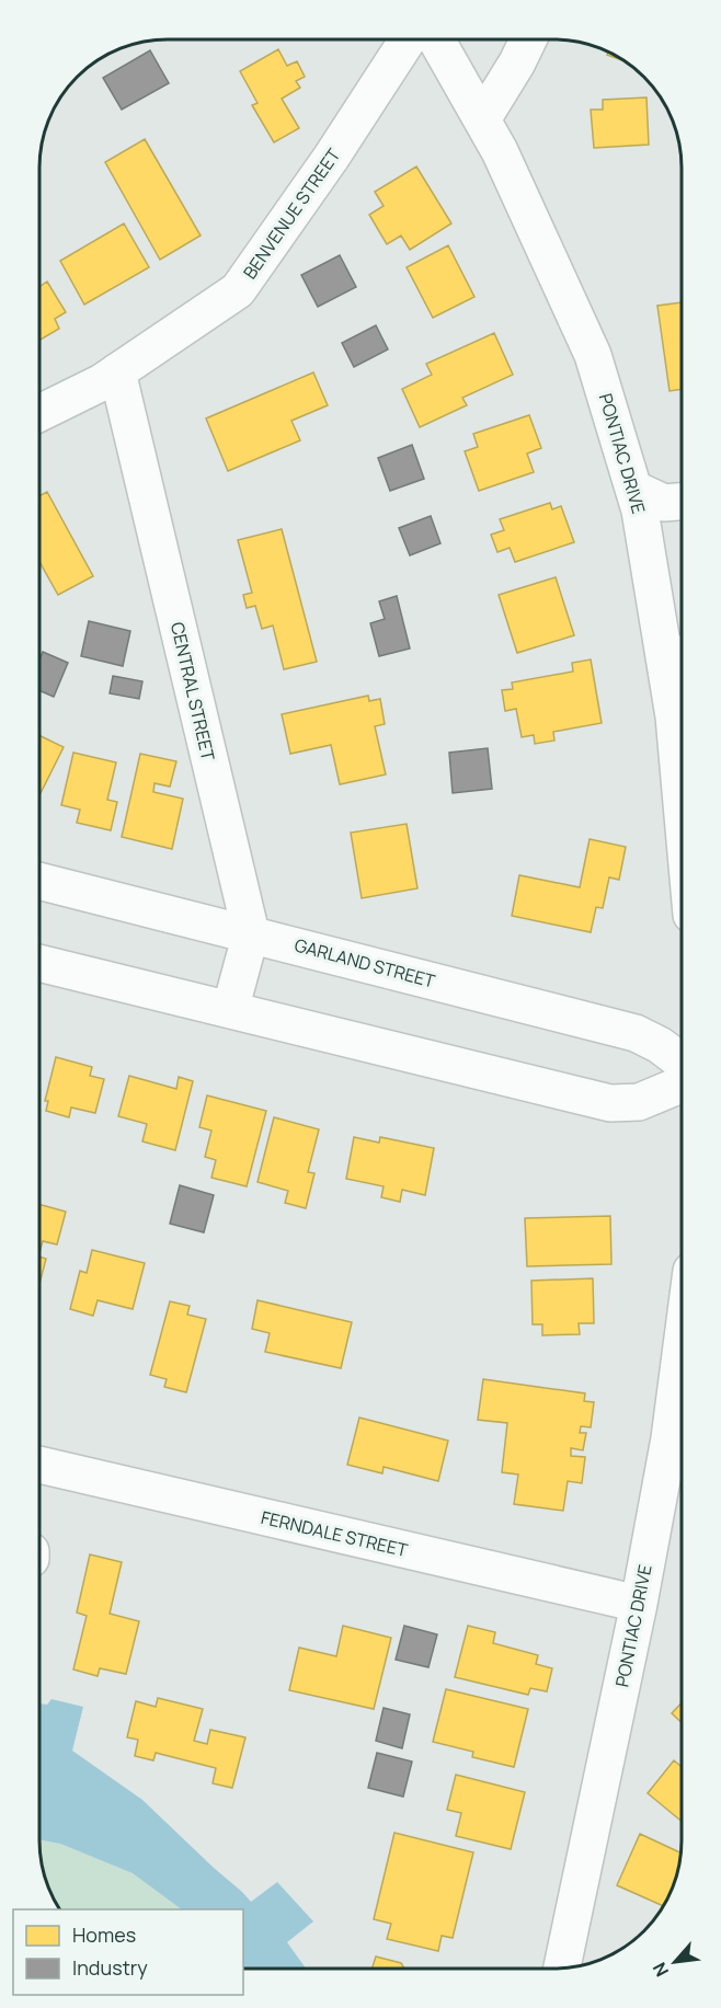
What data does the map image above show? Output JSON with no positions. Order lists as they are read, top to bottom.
{
  "streets": {
    "street": [
      "BENVENUE STREET",
      "PONTIAC DRIVE",
      "CENTRAL STREET",
      "GARLAND STREET",
      "FERNDALE STREET"
    ]
  },
  "crossings": [
    ["BENVENUE STREET", "CENTRAL STREET"],
    ["PONTIAC DRIVE", "FERNDALE STREET"],
    ["CENTRAL STREET", "GARLAND STREET"]
  ],
  "legend": ["Homes", "Industry"],
  "north": "bottom left"
}
